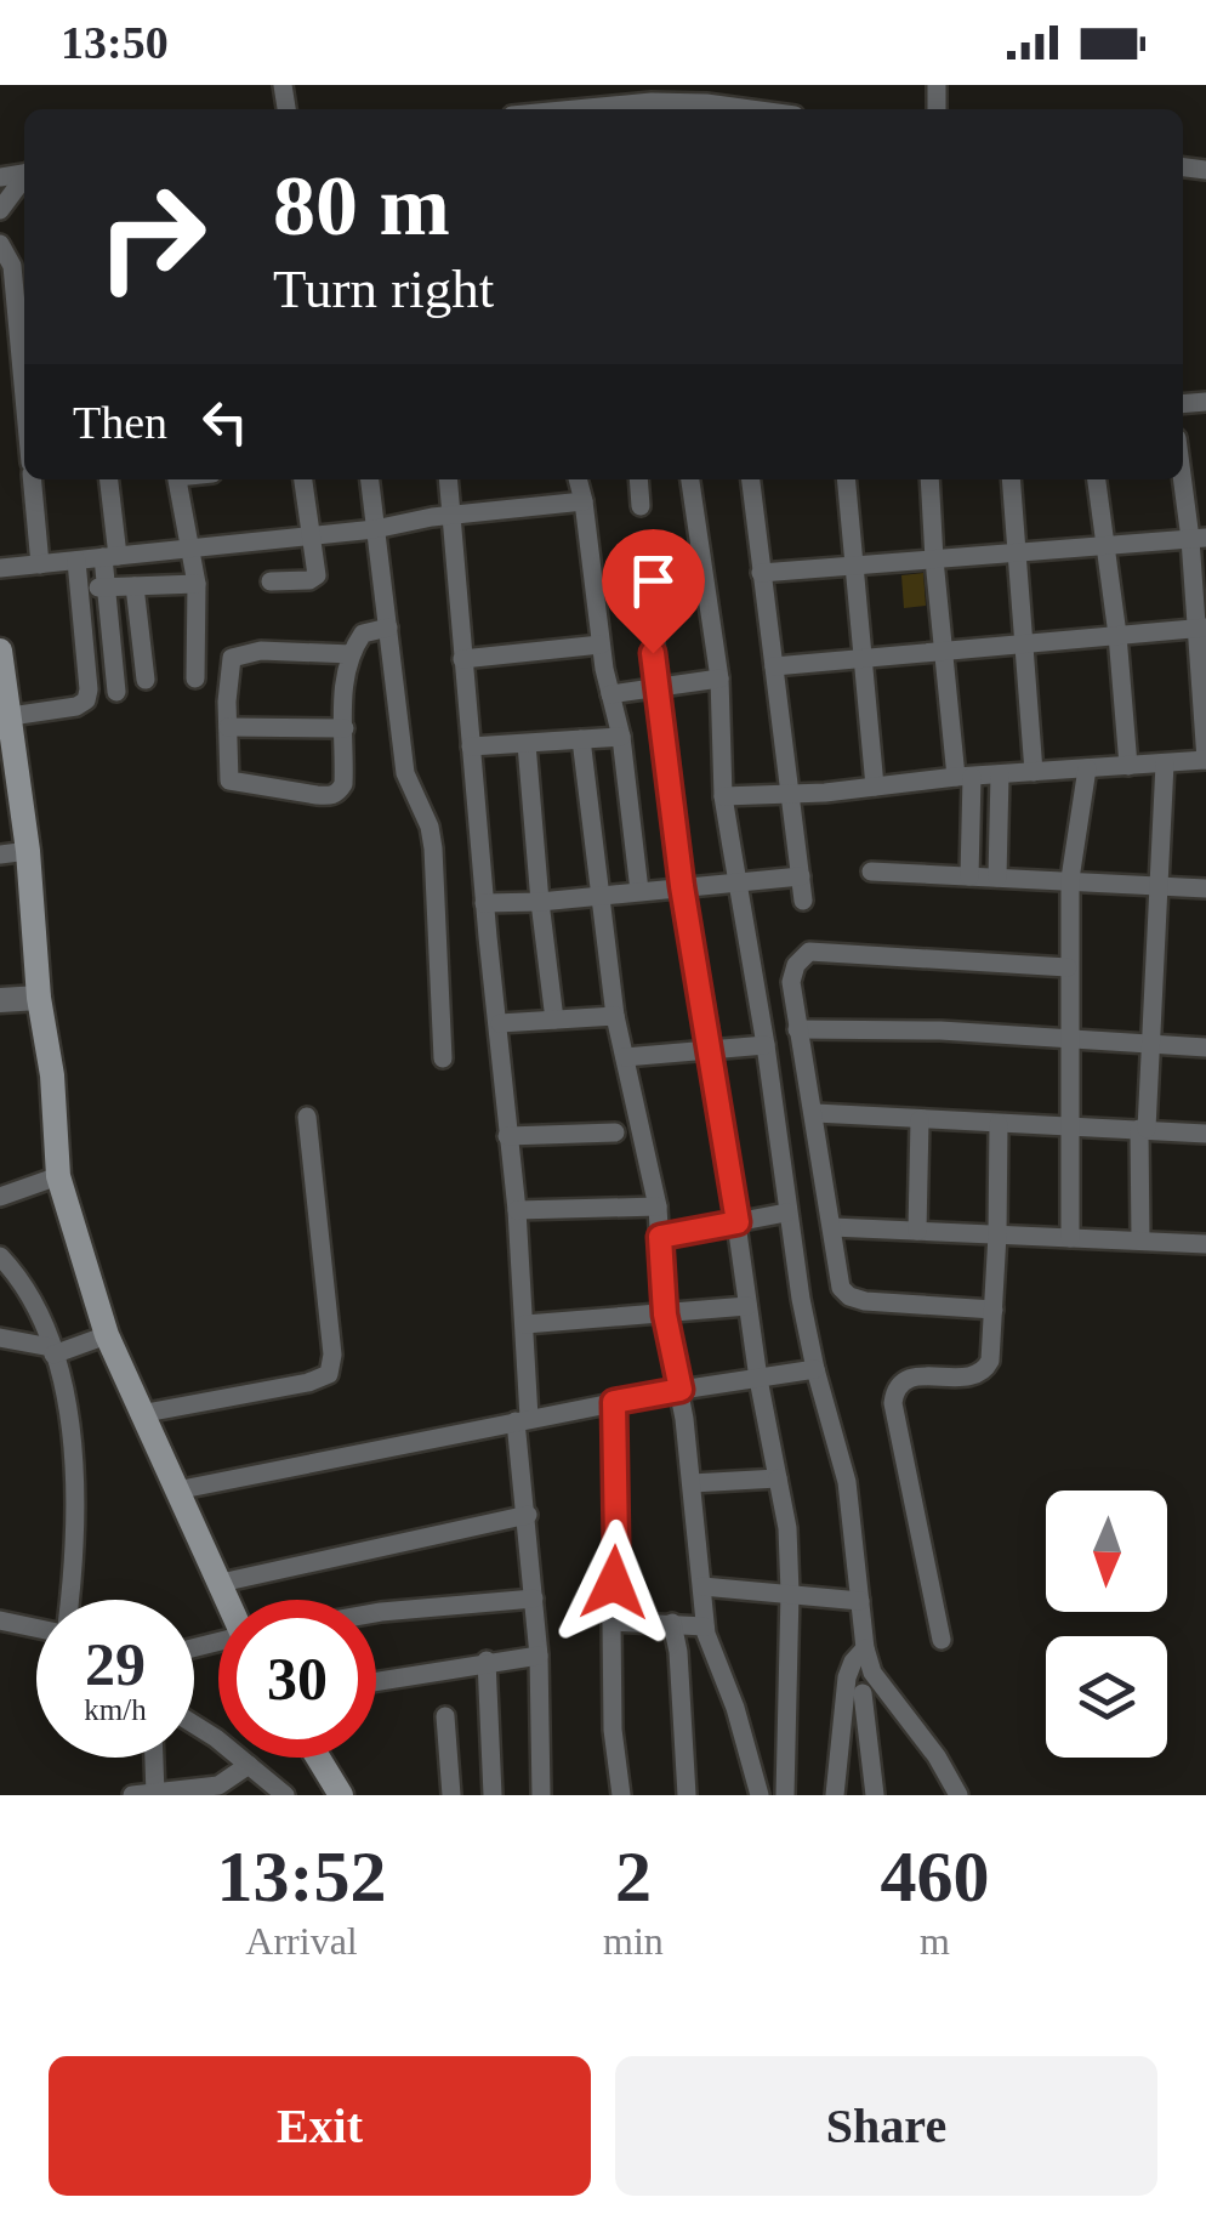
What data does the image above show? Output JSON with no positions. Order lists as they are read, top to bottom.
{
  "north": "bottom",
  "page": {
    "status": "13:50",
    "turn": ["80 m", "Turn right"],
    "then": "Then",
    "speed": "29 km/h",
    "limit": "30",
    "eta": [
      "13:52",
      "Arrival",
      "2",
      "min",
      "460",
      "m"
    ],
    "buttons": ["Exit", "Share"]
  }
}
